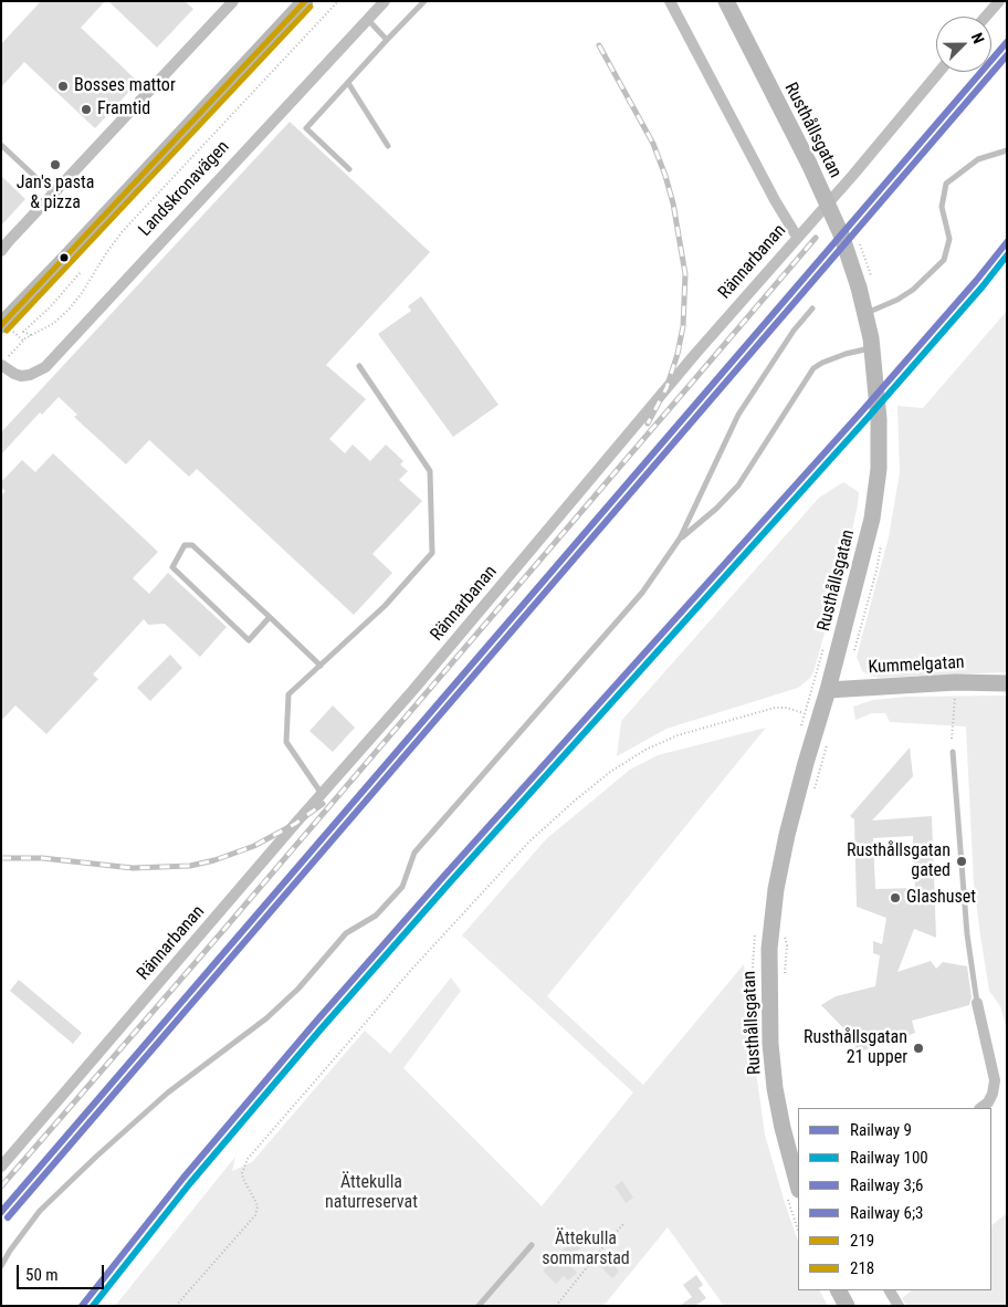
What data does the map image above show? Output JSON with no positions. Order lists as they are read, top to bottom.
{
  "streets": {
    "main road": ["Rusthållsgatan", "Kummelgatan"],
    "street": ["Landskronavägen", "Rännarbanan"]
  },
  "crossings": [
    ["Rusthållsgatan", "Kummelgatan"]
  ],
  "parks": ["Ättekulla naturreservat", "Ättekulla sommarstad"],
  "places": [
    "Bosses mattor",
    "Framtid",
    "Jan's pasta & pizza",
    "Rusthållsgatan gated",
    "Glashuset",
    "Rusthållsgatan 21 upper"
  ],
  "lines": [
    "transit line 219",
    "transit line 218",
    "rail line 3;6",
    "rail line 6;3",
    "rail line 9",
    "rail line 100"
  ],
  "legend": [
    "Railway 9",
    "Railway 100",
    "Railway 3;6",
    "Railway 6;3",
    "219",
    "218"
  ],
  "scale_bar": "50 m",
  "north": "top right"
}
